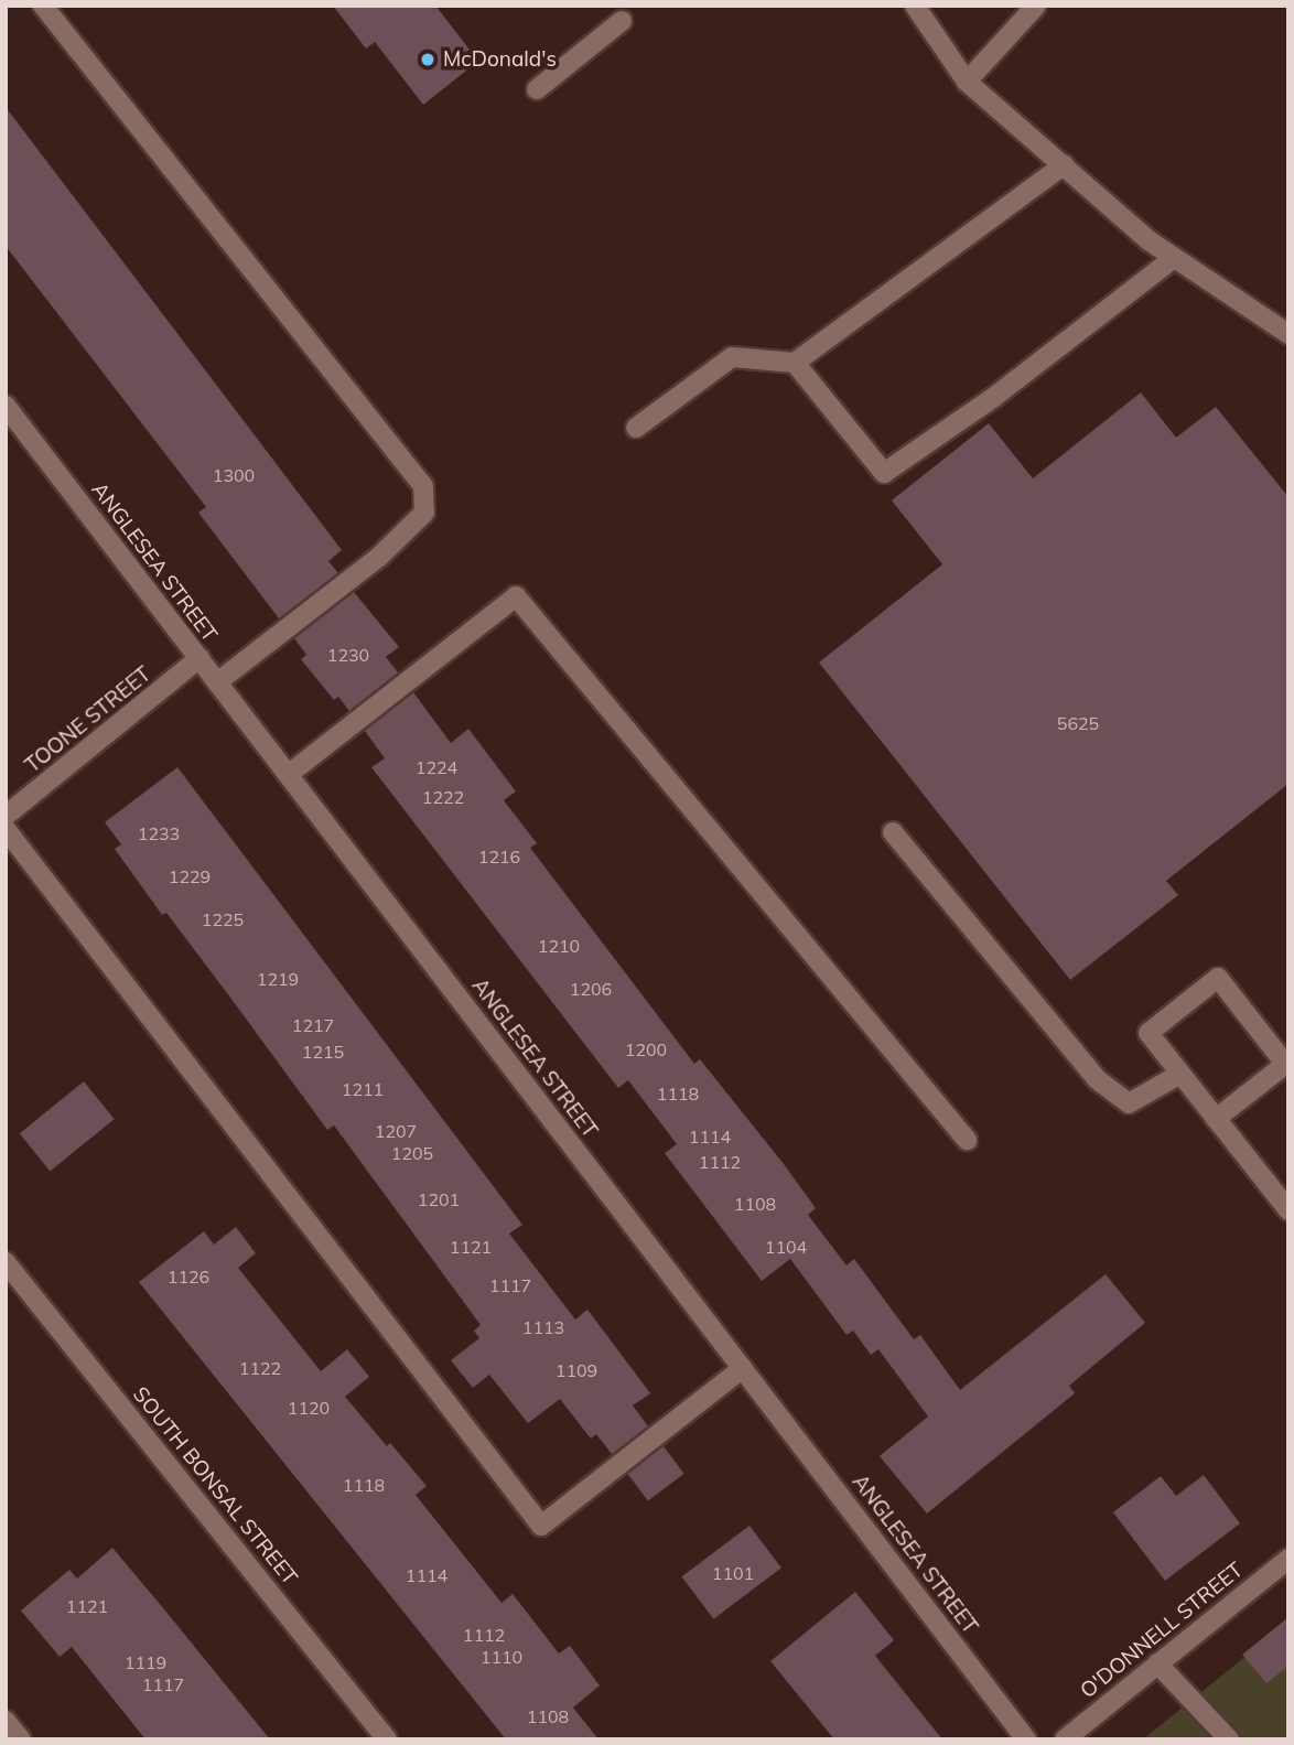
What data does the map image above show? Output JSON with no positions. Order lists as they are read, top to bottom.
{
  "streets": {
    "street": [
      "ANGLESEA STREET",
      "TOONE STREET",
      "SOUTH BONSAL STREET",
      "O'DONNELL STREET"
    ]
  },
  "crossings": [
    ["ANGLESEA STREET", "TOONE STREET"]
  ],
  "places": ["McDonald's"],
  "house_numbers": [
    "1300",
    "1230",
    "5625",
    "1224",
    "1222",
    "1233",
    "1216",
    "1229",
    "1225",
    "1210",
    "1219",
    "1206",
    "1217",
    "1200",
    "1215",
    "1211",
    "1118",
    "1207",
    "1114",
    "1205",
    "1112",
    "1201",
    "1108",
    "1121",
    "1104",
    "1126",
    "1117",
    "1113",
    "1122",
    "1109",
    "1120",
    "1118",
    "1101",
    "1114",
    "1121",
    "1112",
    "1110",
    "1119",
    "1117",
    "1108"
  ]
}
